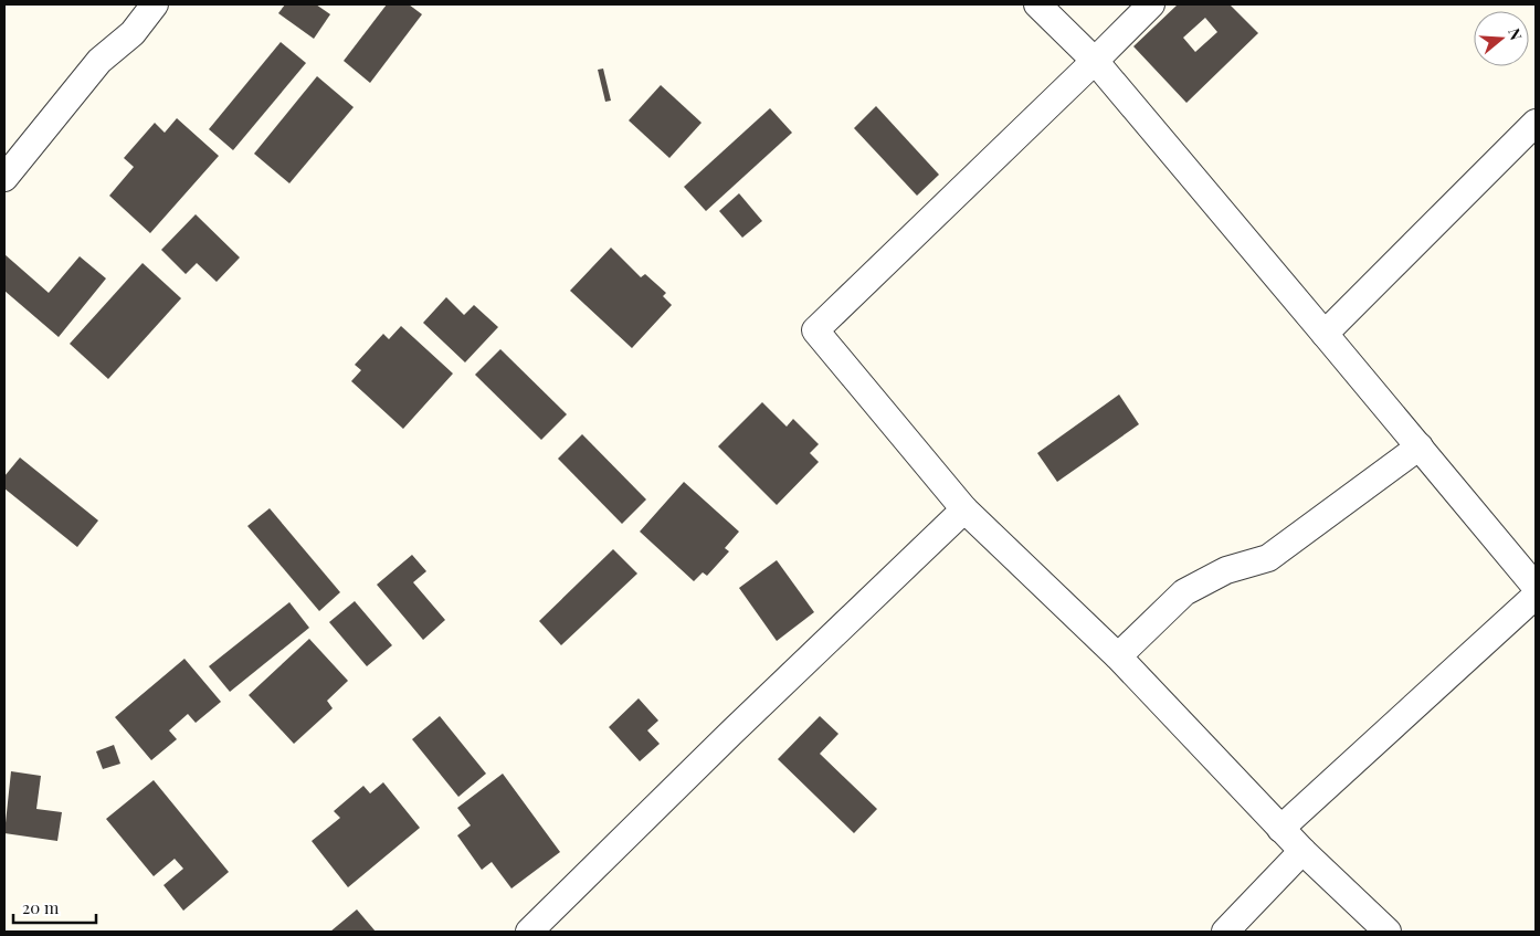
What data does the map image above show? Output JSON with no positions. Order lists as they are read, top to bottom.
{
  "scale_bar": "20 m",
  "north": "right"
}
